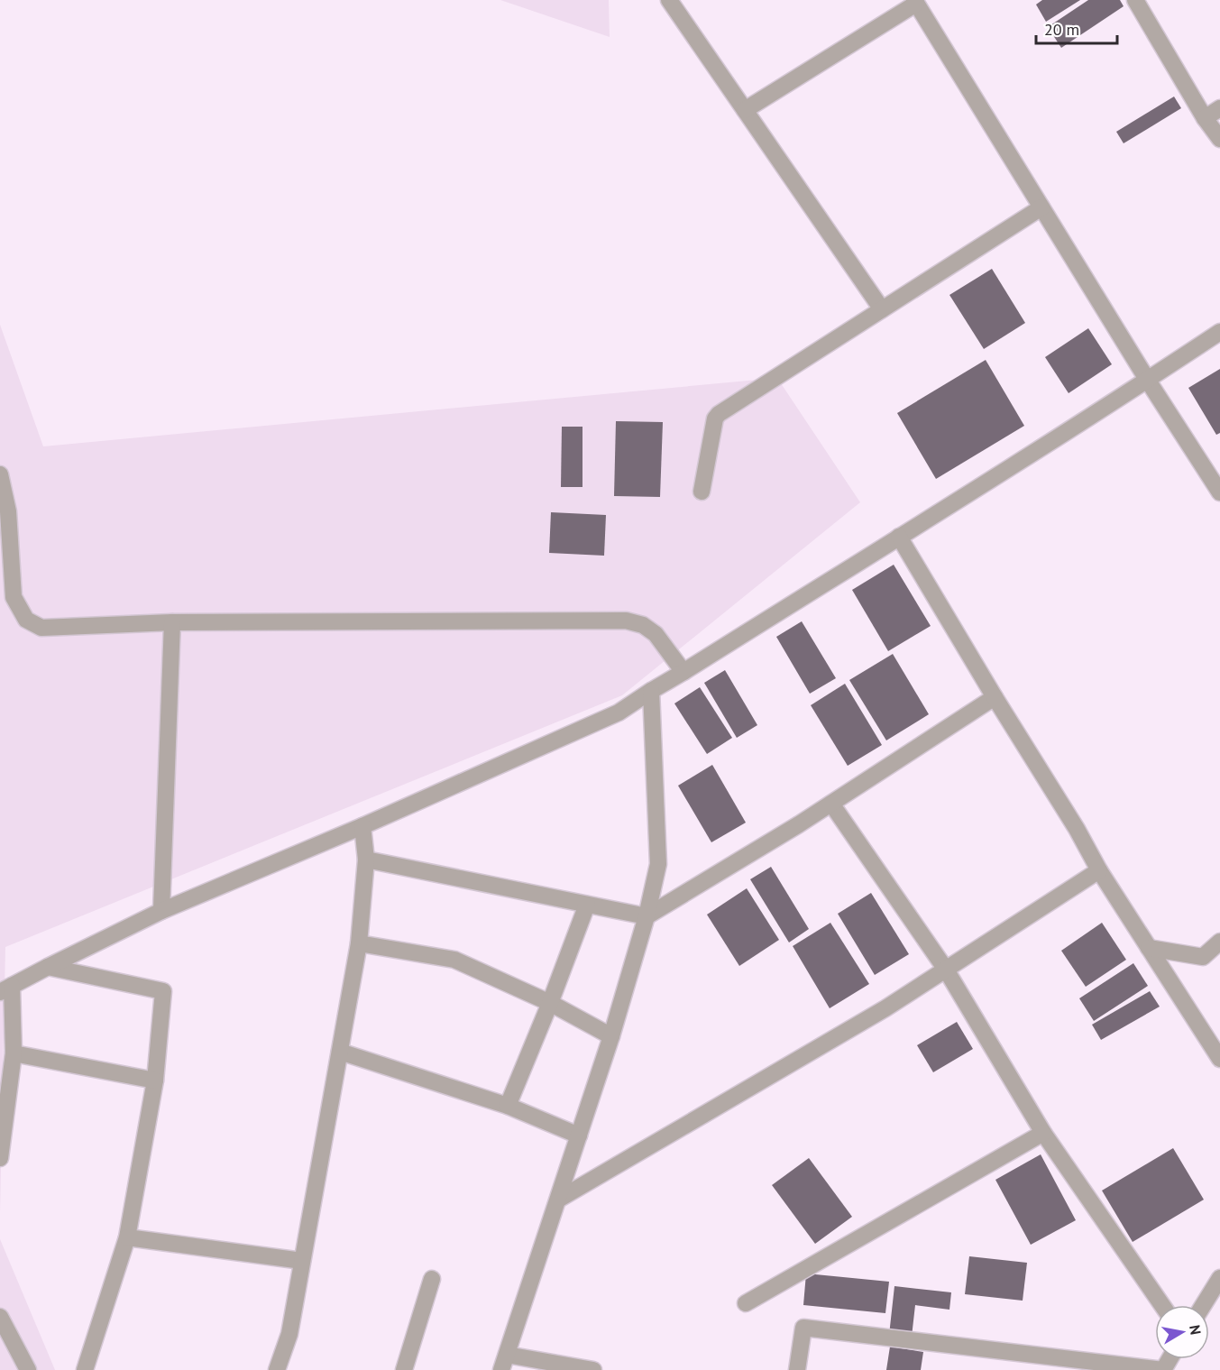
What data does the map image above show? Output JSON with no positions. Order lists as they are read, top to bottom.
{
  "scale_bar": "20 m",
  "north": "right"
}
